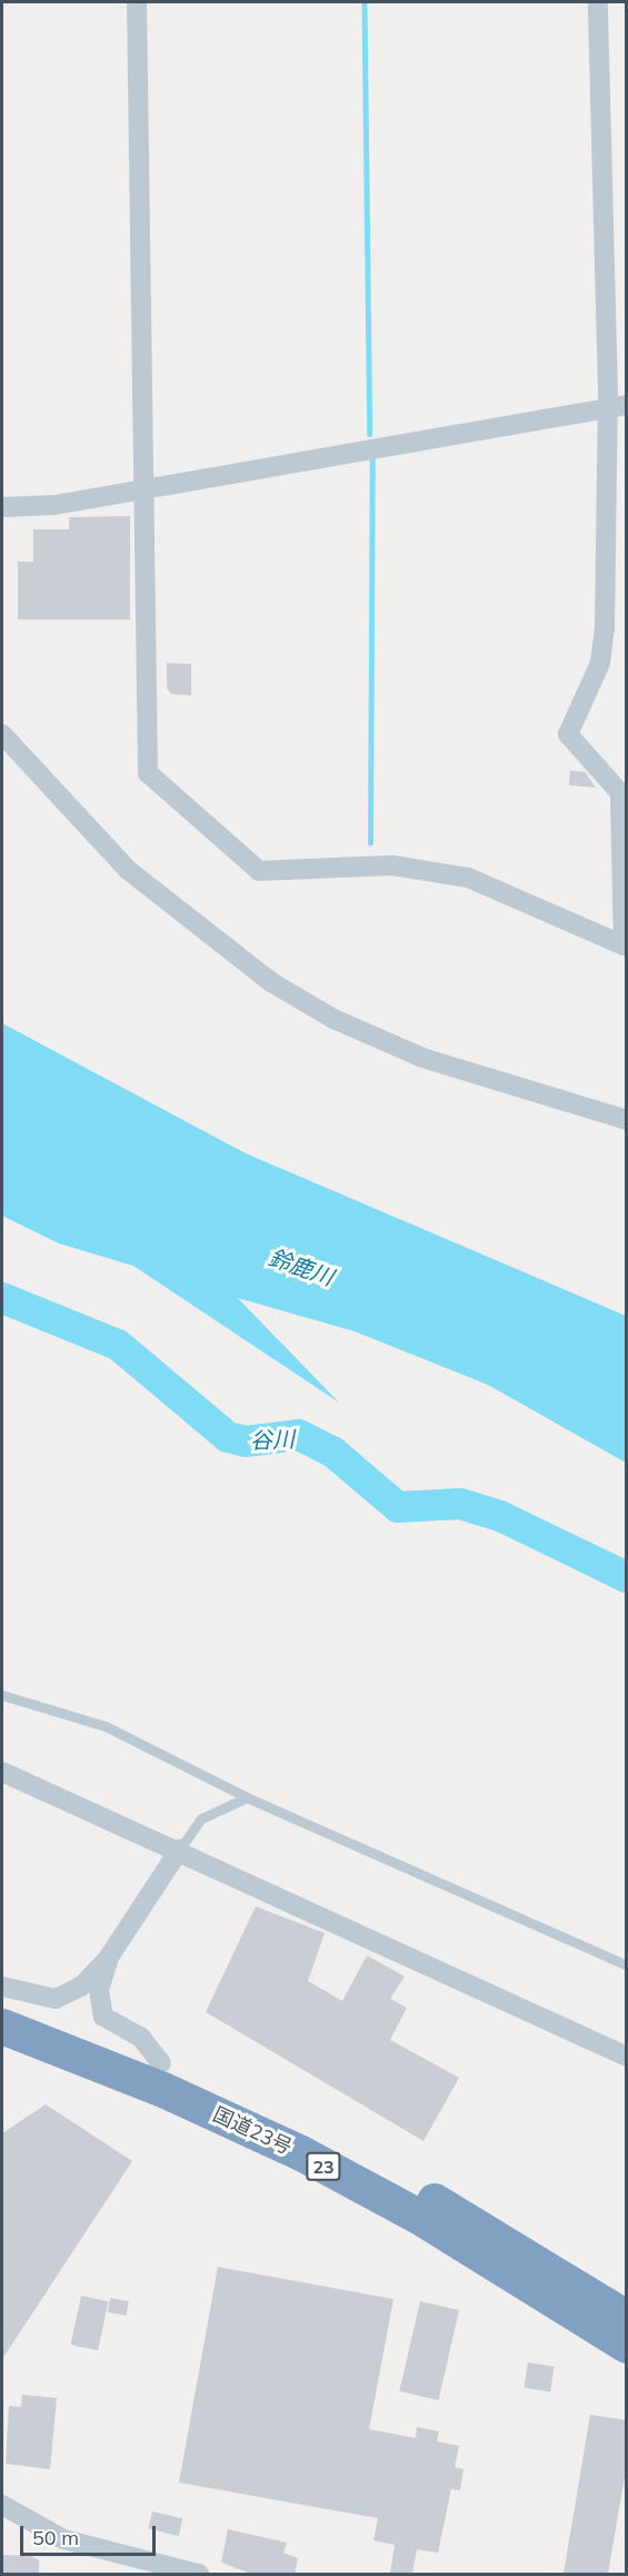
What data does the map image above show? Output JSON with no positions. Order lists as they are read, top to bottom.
{
  "streets": {
    "highway": ["国道23号", "23"]
  },
  "water": ["鈴鹿川", "谷川"],
  "scale_bar": "50 m"
}
